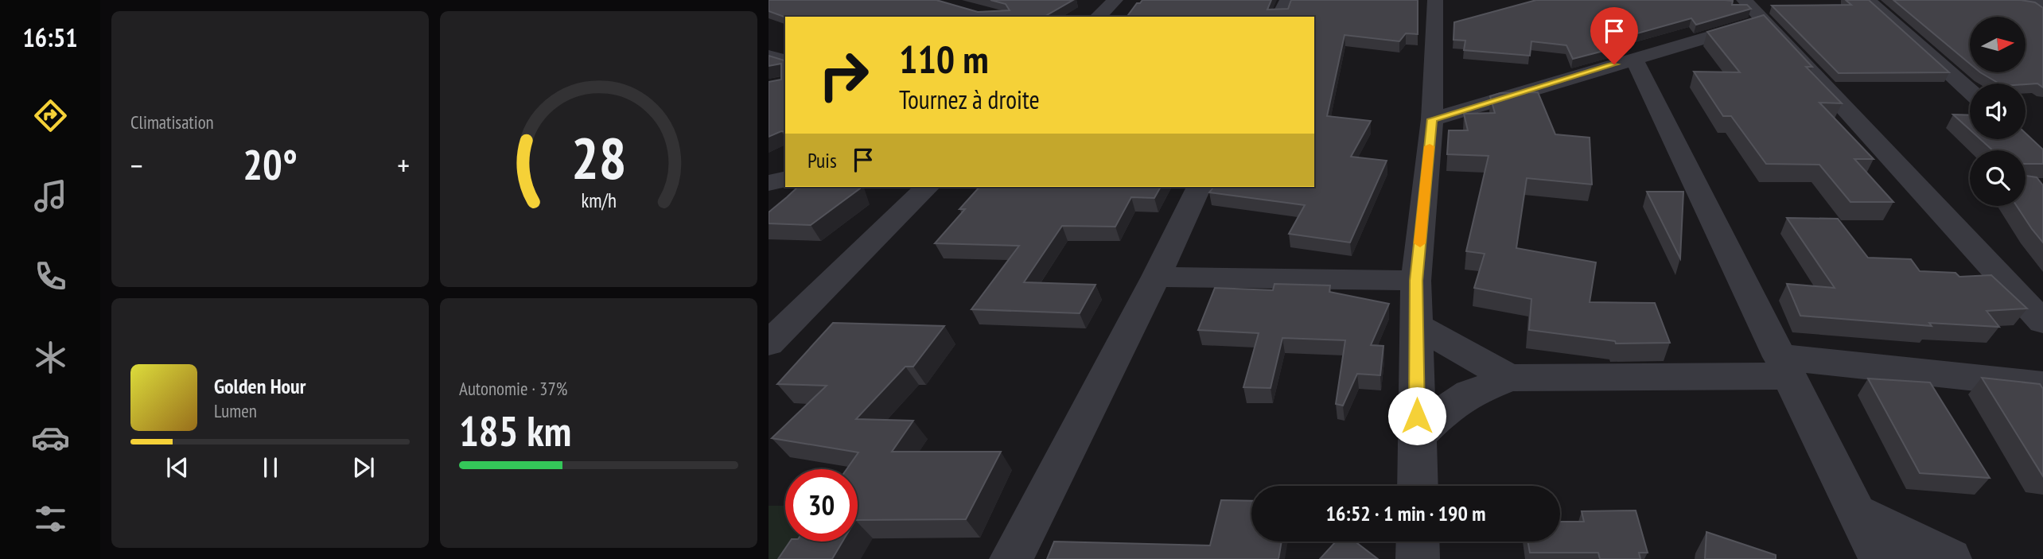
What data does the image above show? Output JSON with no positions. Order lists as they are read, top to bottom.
{
  "north": "right",
  "page": {
    "tabs": "16:51",
    "tile": [
      "Climatisation",
      ["Autonomie · 37%", "185 km"]
    ],
    "turn": ["110 m", "Tournez à droite"],
    "then": "Puis",
    "heat": ["−", "20°", "+"],
    "song": ["Golden Hour", "Lumen"],
    "limit": "30",
    "trip": "16:52 · 1 min · 190 m",
    "gauge": ["28", "km/h"]
  }
}
